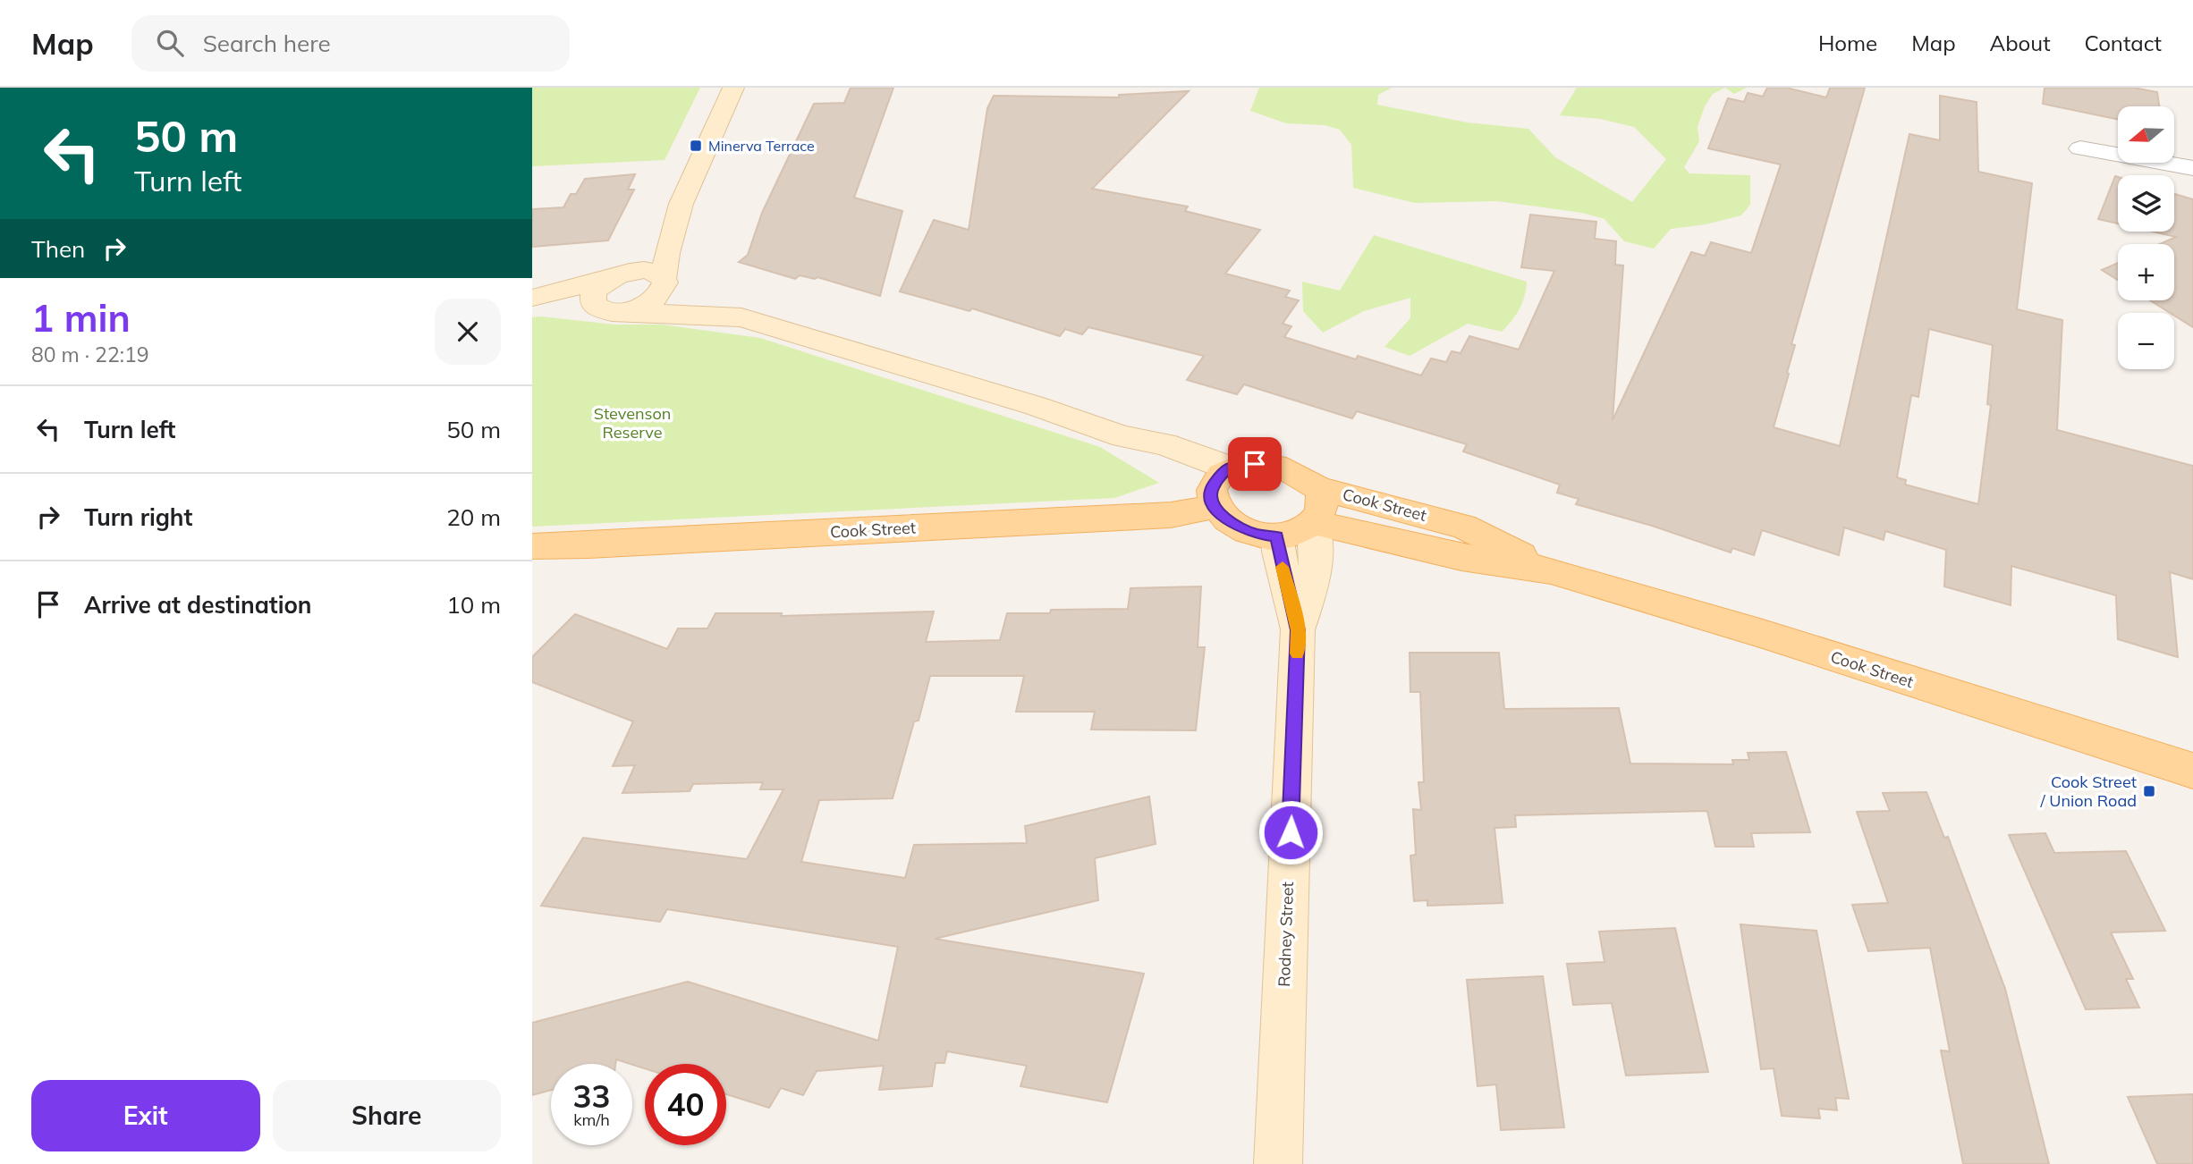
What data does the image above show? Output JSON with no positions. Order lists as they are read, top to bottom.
{
  "streets": {
    "main road": ["Cook Street", "Rodney Street"]
  },
  "crossings": [
    ["Cook Street", "Rodney Street"]
  ],
  "parks": ["Stevenson Reserve"],
  "places": {
    "transit": ["Minerva Terrace", "Cook Street / Union Road"]
  },
  "north": "left",
  "page": {
    "header": "Map",
    "search": "Search here",
    "nav": [
      "Home",
      "Map",
      "About",
      "Contact"
    ],
    "turn": ["50 m", "Turn left"],
    "map_buttons": ["+", "−"],
    "then": "Then",
    "heading": ["1 min", "80 m · 22:19"],
    "list": [
      {
        "name": "Turn left",
        "value": "50 m"
      },
      {
        "name": "Turn right",
        "value": "20 m"
      },
      {
        "name": "Arrive at destination",
        "value": "10 m"
      }
    ],
    "speed": "33 km/h",
    "limit": "40",
    "buttons": ["Exit", "Share"]
  }
}
